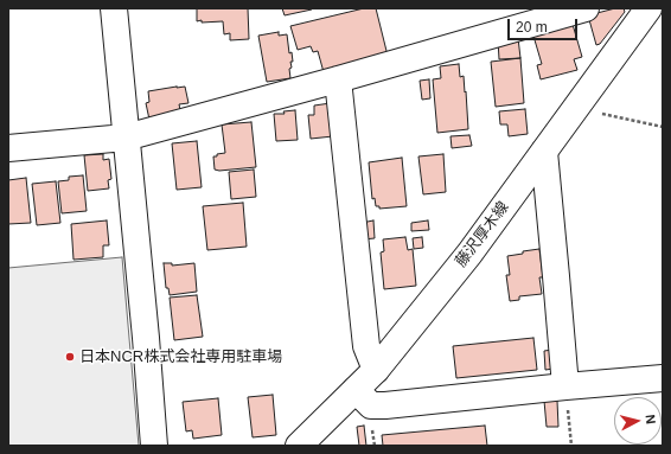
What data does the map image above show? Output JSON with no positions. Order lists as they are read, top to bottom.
{
  "streets": {
    "street": ["藤沢厚木線"]
  },
  "places": ["日本NCR株式会社専用駐車場"],
  "scale_bar": "20 m",
  "north": "right"
}
